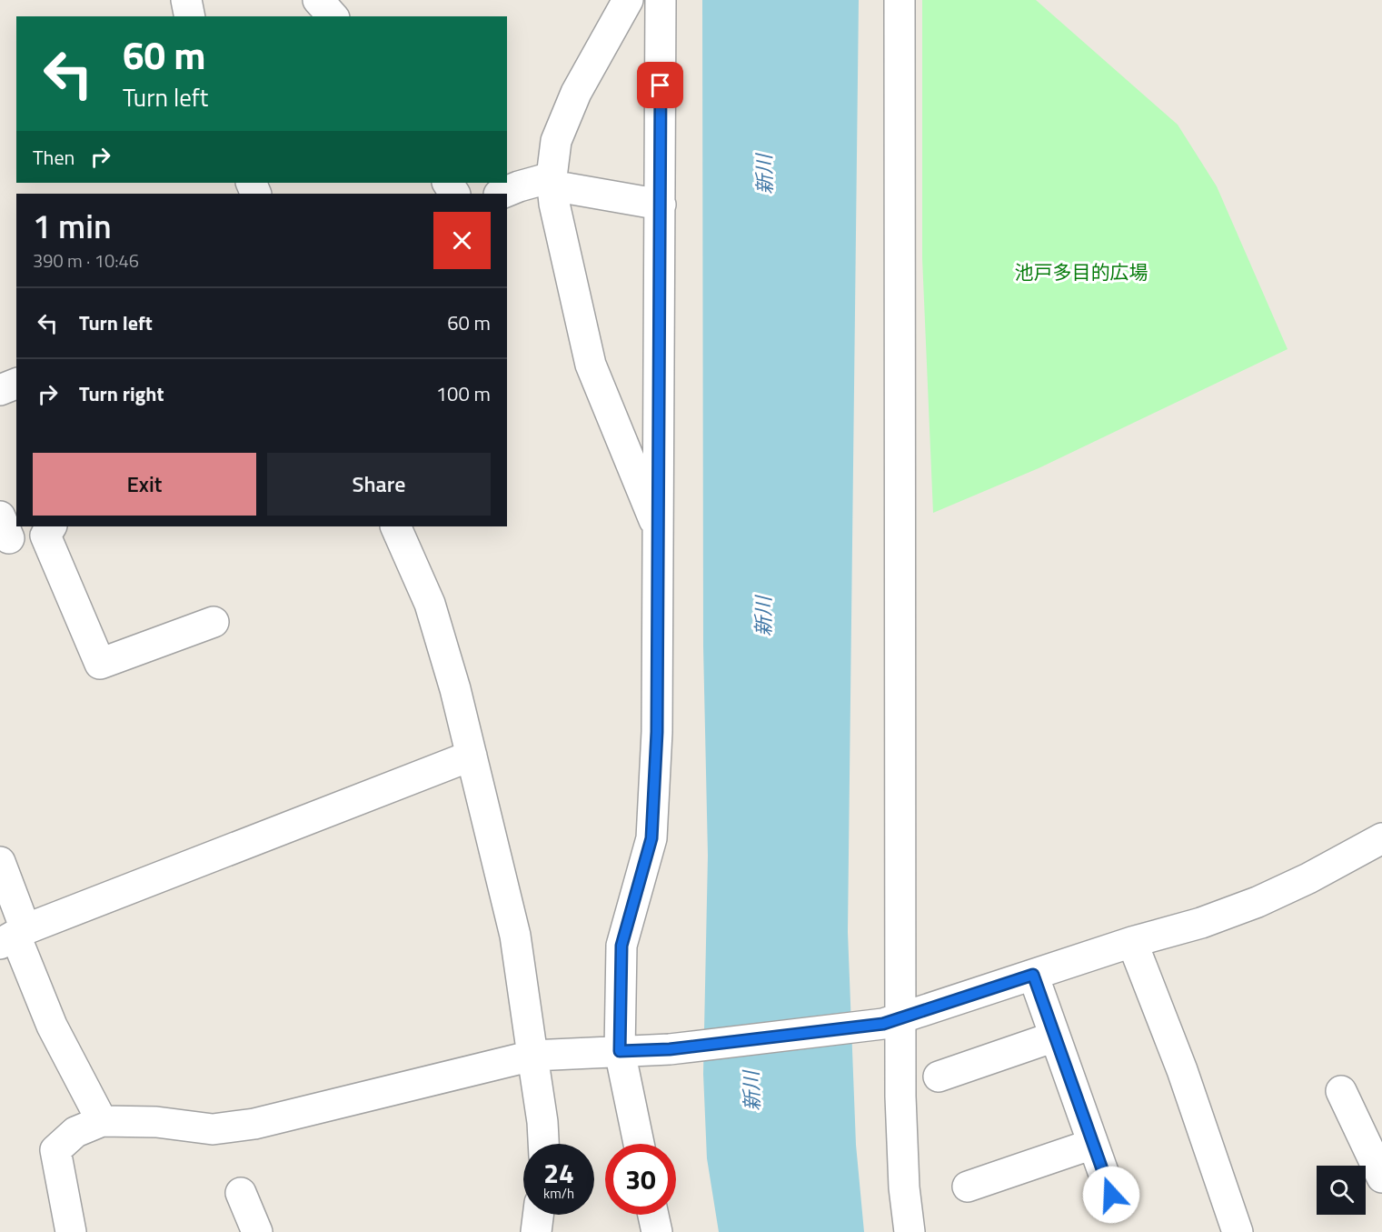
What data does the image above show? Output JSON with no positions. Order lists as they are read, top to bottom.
{
  "water": ["新川"],
  "parks": ["池戸多目的広場"],
  "page": {
    "turn": ["60 m", "Turn left"],
    "then": "Then",
    "heading": ["1 min", "390 m · 10:46"],
    "list": [
      {
        "name": "Turn left",
        "value": "60 m"
      },
      {
        "name": "Turn right",
        "value": "100 m"
      }
    ],
    "buttons": ["Exit", "Share"],
    "speed": "24 km/h",
    "limit": "30"
  }
}
